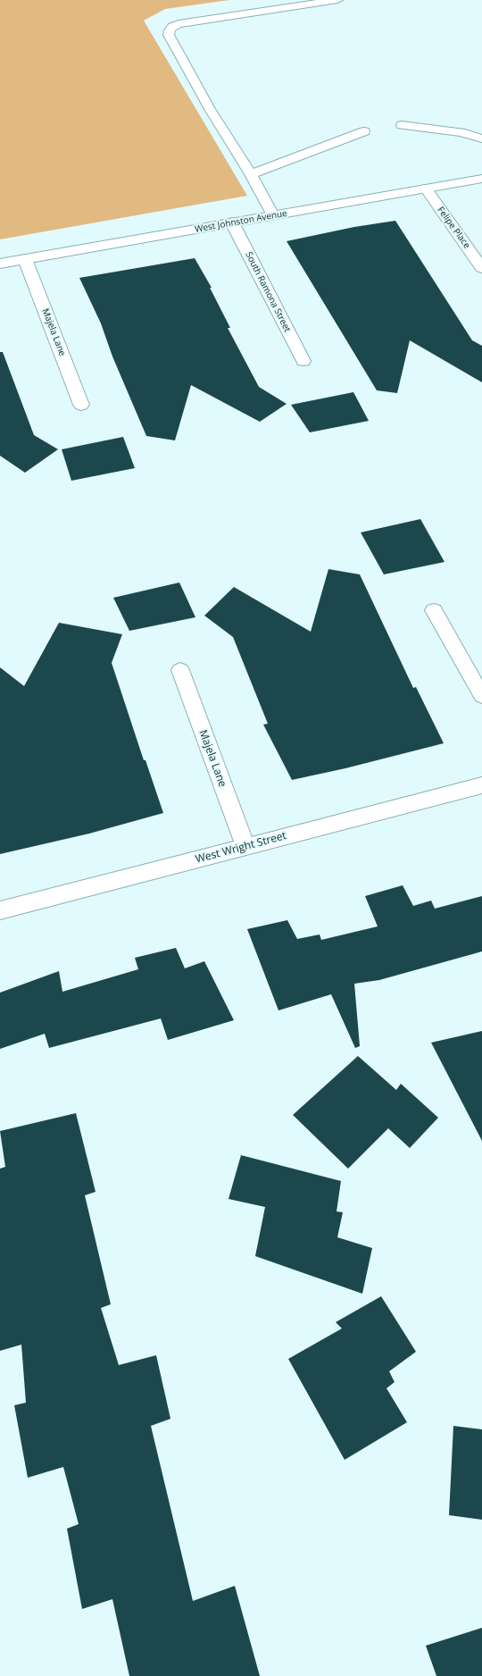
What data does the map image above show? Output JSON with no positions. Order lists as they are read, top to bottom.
{
  "streets": {
    "street": [
      "West Johnston Avenue",
      "Felipe Place",
      "South Ramona Street",
      "Majela Lane",
      "West Wright Street"
    ]
  },
  "crossings": [
    ["West Johnston Avenue", "Felipe Place"],
    ["West Johnston Avenue", "South Ramona Street"],
    ["West Johnston Avenue", "Majela Lane"],
    ["Majela Lane", "West Wright Street"]
  ]
}
